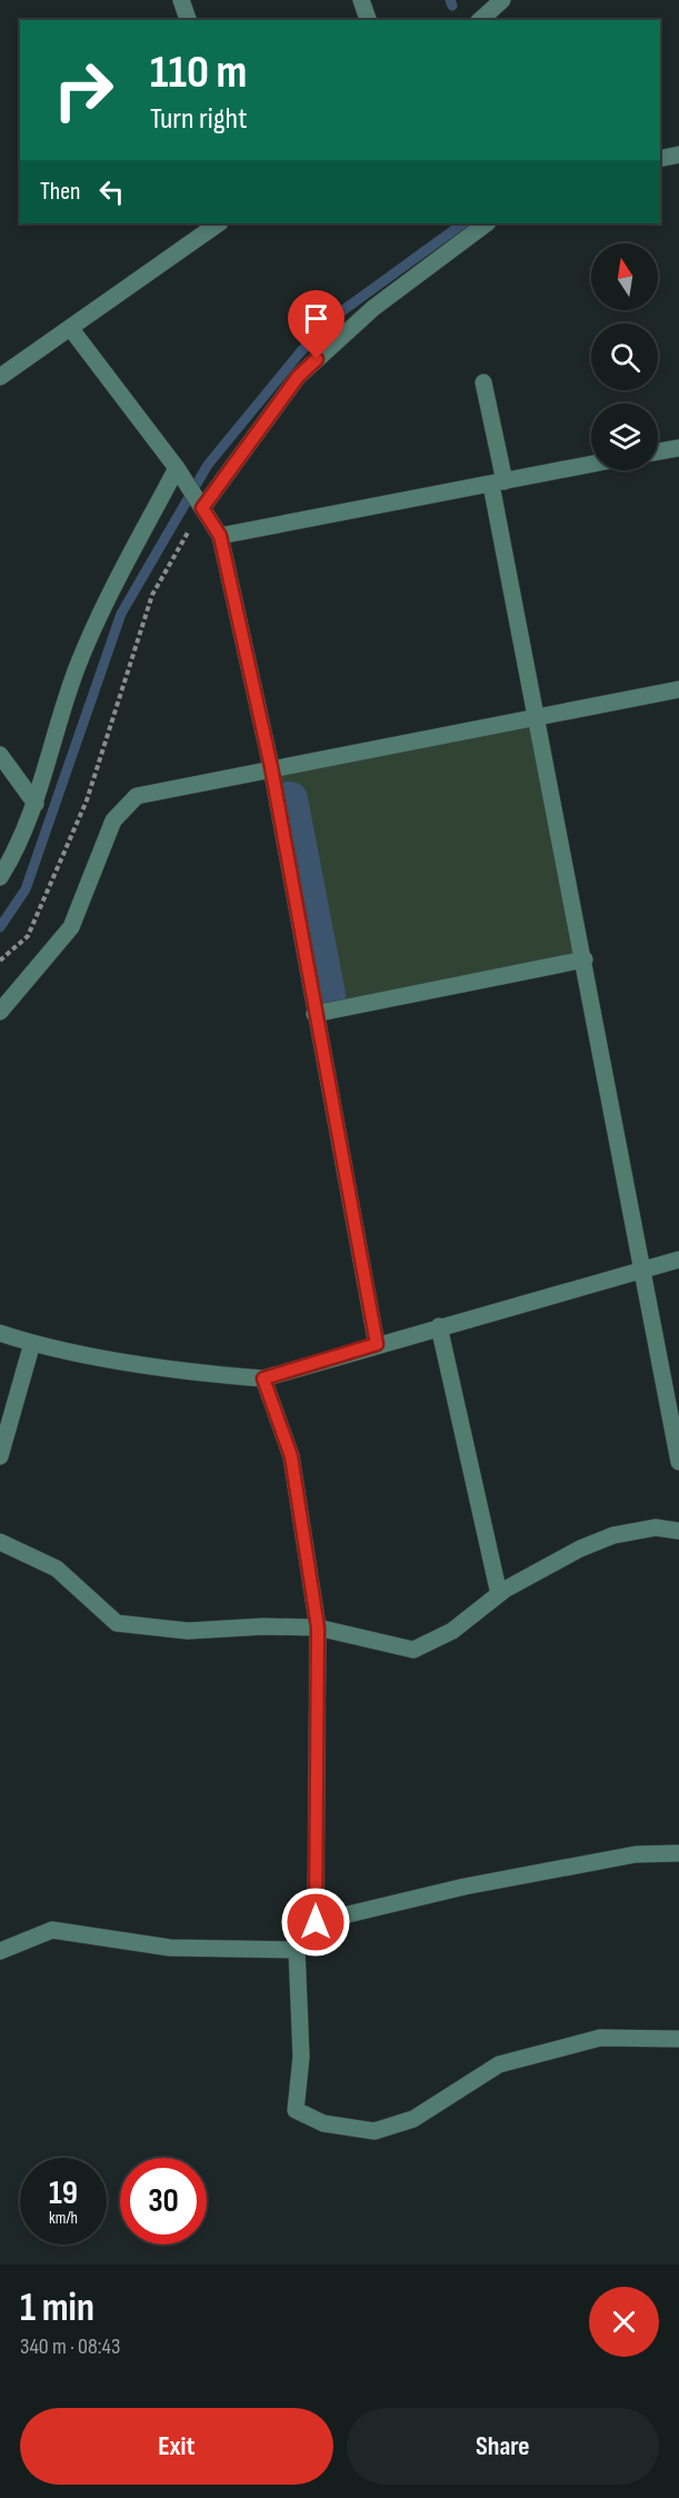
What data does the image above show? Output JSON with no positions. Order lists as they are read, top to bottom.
{
  "north": "top",
  "page": {
    "turn": ["110 m", "Turn right"],
    "then": "Then",
    "speed": "19 km/h",
    "limit": "30",
    "heading": ["1 min", "340 m · 08:43"],
    "buttons": ["Exit", "Share"]
  }
}
